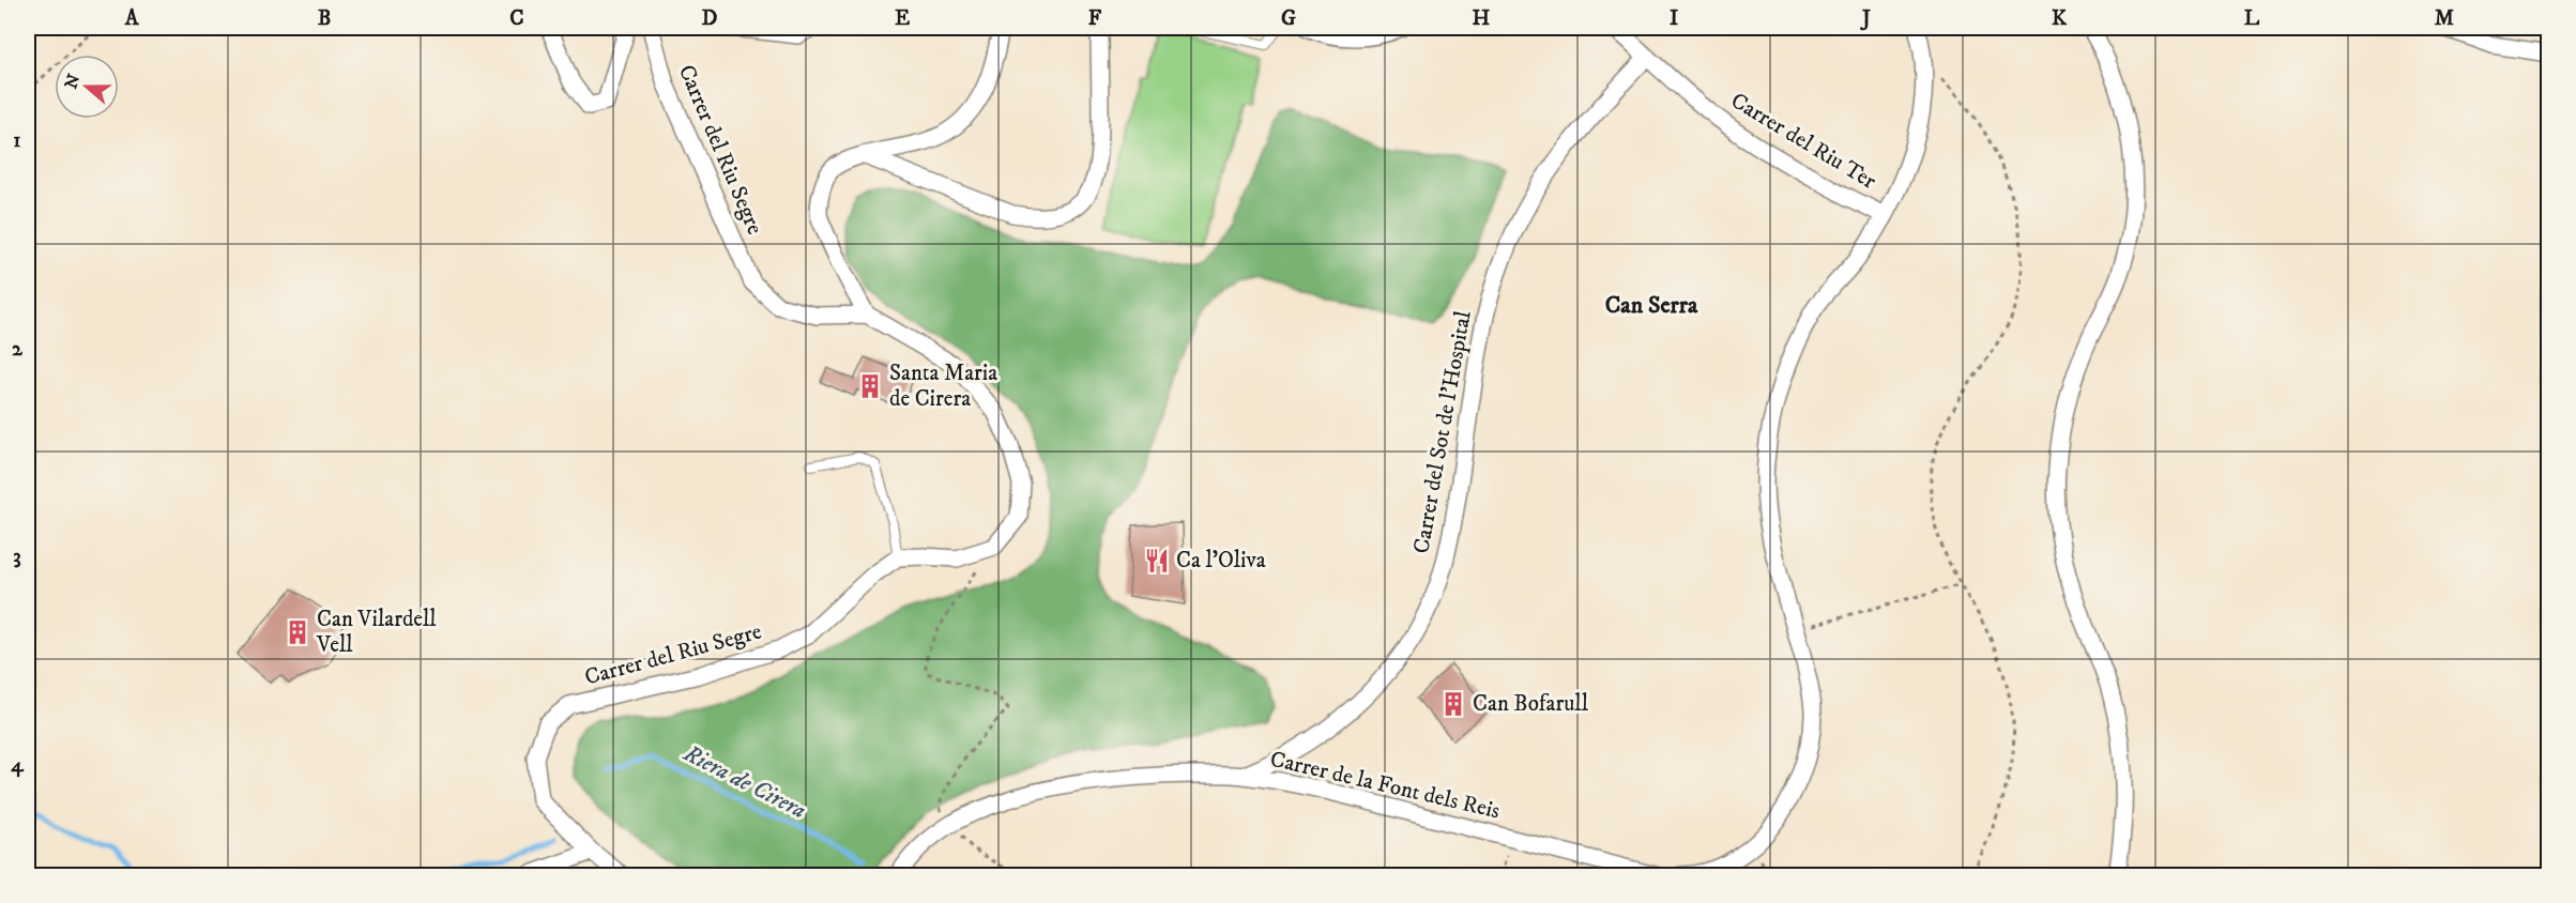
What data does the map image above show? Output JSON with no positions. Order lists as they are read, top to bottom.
{
  "streets": {
    "street": [
      "Carrer del Riu Ter",
      "Carrer del Riu Segre",
      "Carrer del Sot de l'Hospital",
      "Carrer de la Font dels Reis"
    ]
  },
  "crossings": [
    ["Carrer del Riu Ter", "Carrer del Sot de l'Hospital"],
    ["Carrer del Sot de l'Hospital", "Carrer de la Font dels Reis"]
  ],
  "districts": ["Can Serra"],
  "water": ["Riera de Cirera"],
  "places": {
    "building": ["Santa Maria de Cirera", "Can Vilardell Vell", "Can Bofarull"],
    "restaurant": ["Ca l'Oliva"]
  },
  "north": "left",
  "grid": {
    "columns": [
      "A",
      "B",
      "C",
      "D",
      "E",
      "F",
      "G",
      "H",
      "I",
      "J",
      "K",
      "L",
      "M"
    ],
    "rows": [
      "1",
      "2",
      "3",
      "4"
    ]
  }
}
